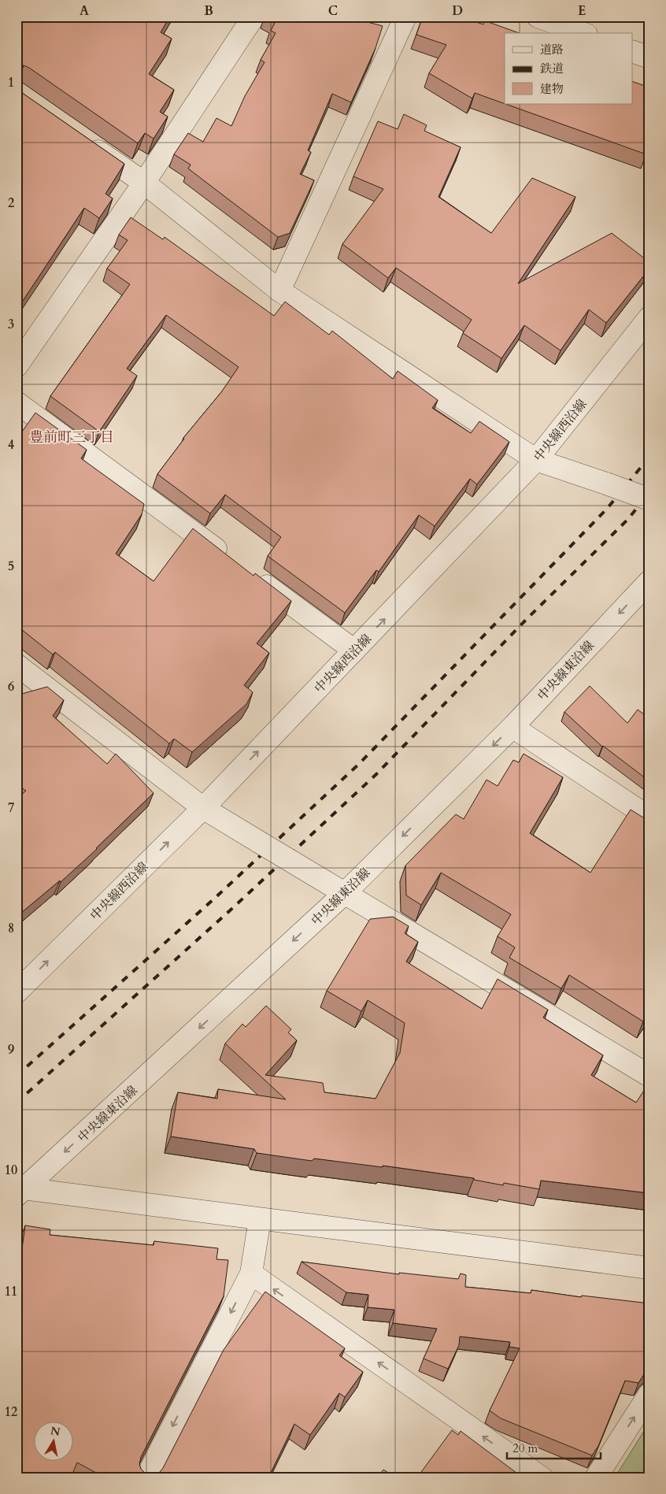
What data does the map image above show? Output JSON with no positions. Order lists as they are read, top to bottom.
{
  "streets": {
    "street": ["中央線西沿線", "中央線東沿線"]
  },
  "one_way": ["中央線西沿線", "中央線東沿線"],
  "districts": ["豊前町三丁目"],
  "legend": ["道路", "鉄道", "建物"],
  "scale_bar": "20 m",
  "north": "top",
  "grid": {
    "columns": [
      "A",
      "B",
      "C",
      "D",
      "E"
    ],
    "rows": [
      "1",
      "2",
      "3",
      "4",
      "5",
      "6",
      "7",
      "8",
      "9",
      "10",
      "11",
      "12"
    ]
  }
}
